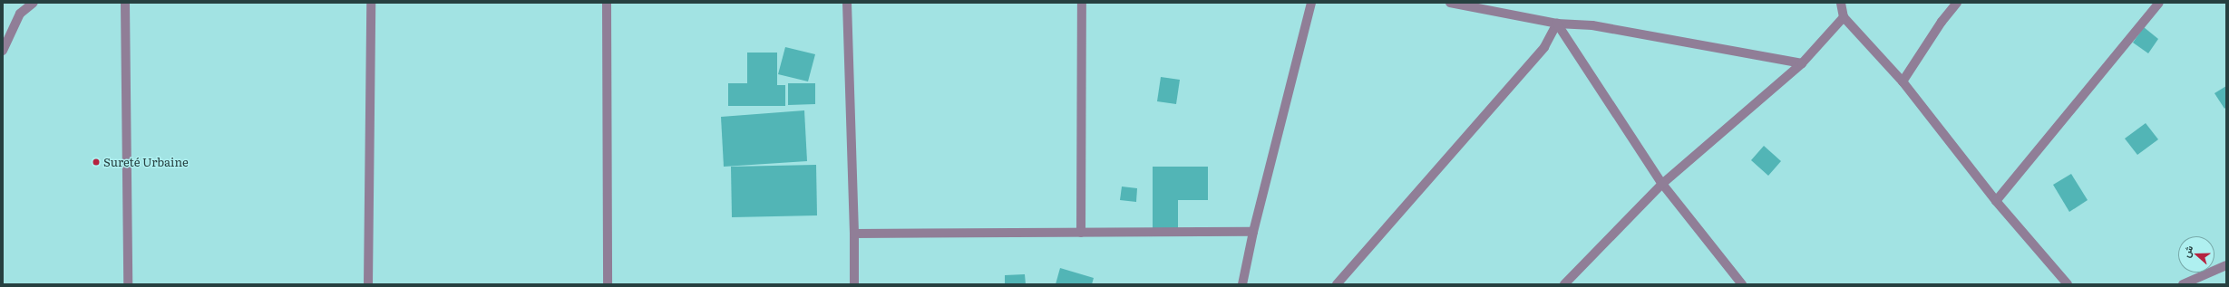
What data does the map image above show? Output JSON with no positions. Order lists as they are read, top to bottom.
{
  "places": ["Sureté Urbaine"],
  "north": "left"
}
